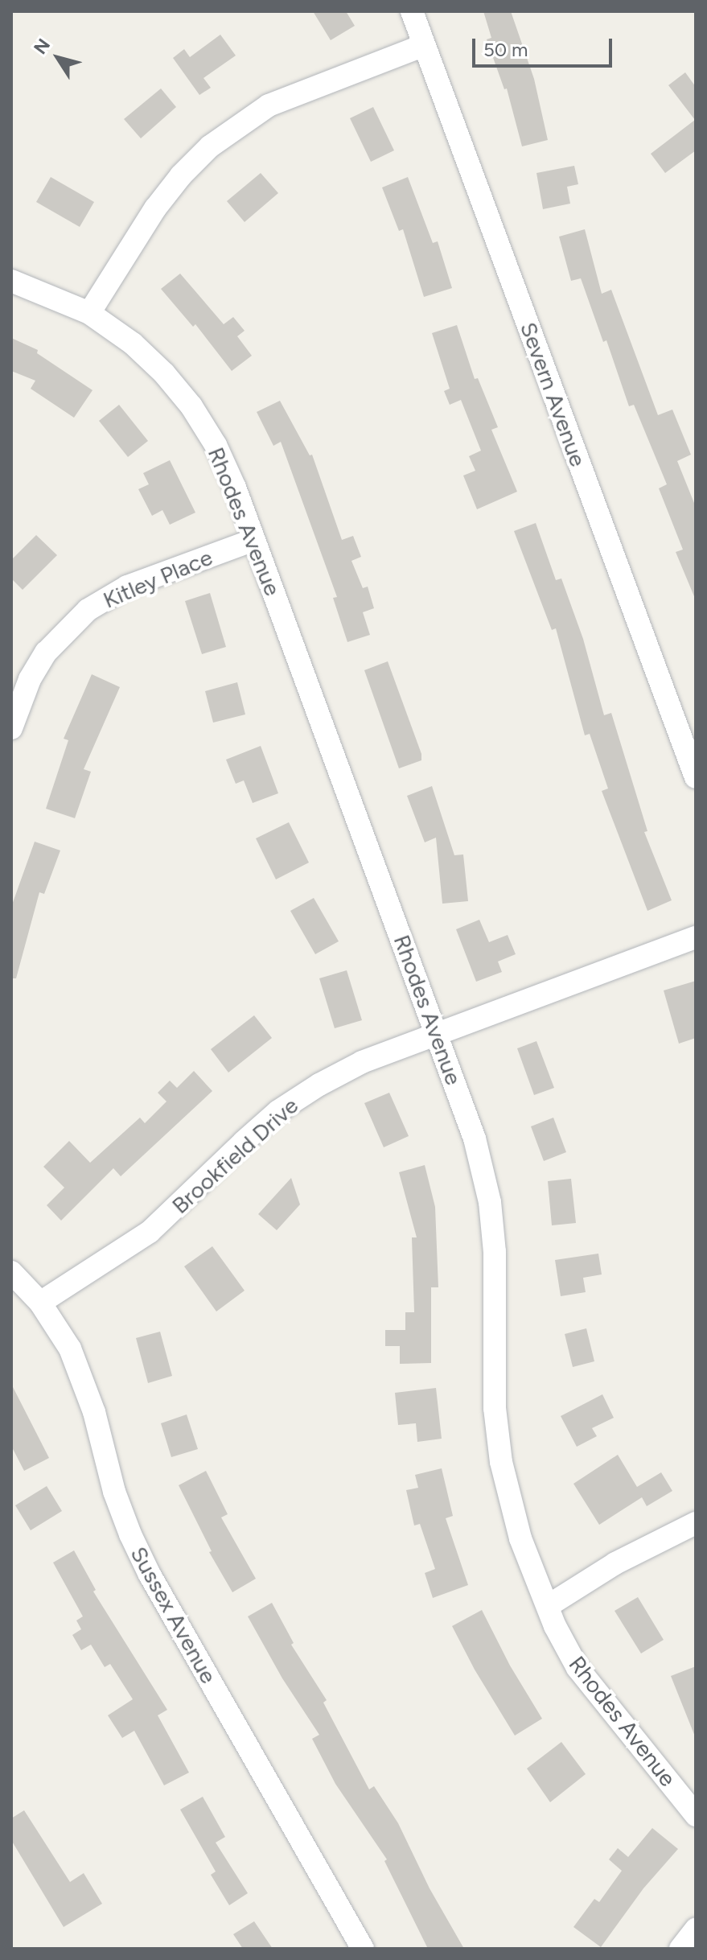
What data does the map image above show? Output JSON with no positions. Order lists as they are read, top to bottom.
{
  "streets": {
    "street": [
      "Severn Avenue",
      "Rhodes Avenue",
      "Kitley Place",
      "Brookfield Drive",
      "Sussex Avenue"
    ]
  },
  "crossings": [
    ["Rhodes Avenue", "Kitley Place"],
    ["Rhodes Avenue", "Brookfield Drive"],
    ["Brookfield Drive", "Sussex Avenue"]
  ],
  "scale_bar": "50 m",
  "north": "top left"
}
